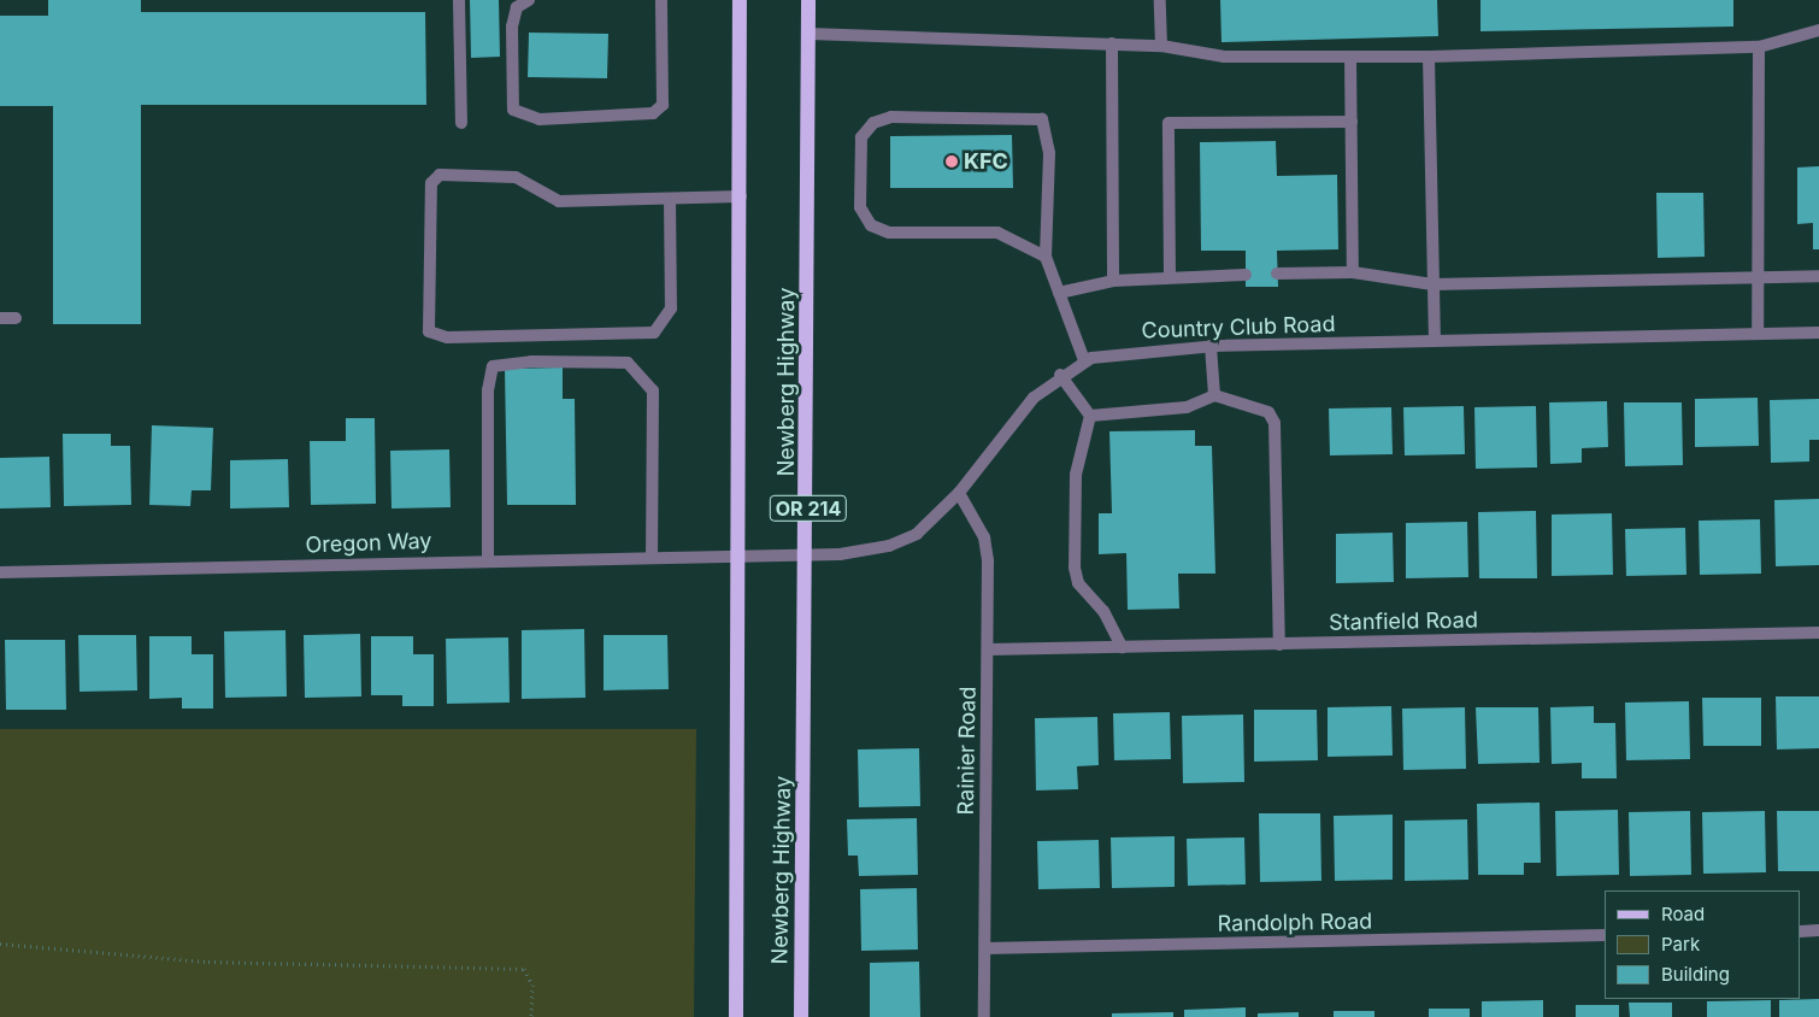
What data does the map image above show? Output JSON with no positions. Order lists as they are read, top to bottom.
{
  "streets": {
    "main road": ["Newberg Highway", "OR 214"],
    "street": [
      "Country Club Road",
      "Oregon Way",
      "Stanfield Road",
      "Rainier Road",
      "Randolph Road"
    ]
  },
  "crossings": [
    ["Country Club Road", "Newberg Highway"],
    ["Country Club Road", "Oregon Way"],
    ["Country Club Road", "Rainier Road"],
    ["Newberg Highway", "Oregon Way"],
    ["Stanfield Road", "Rainier Road"],
    ["Rainier Road", "Randolph Road"]
  ],
  "places": ["KFC"],
  "legend": ["Road", "Park", "Building"]
}
